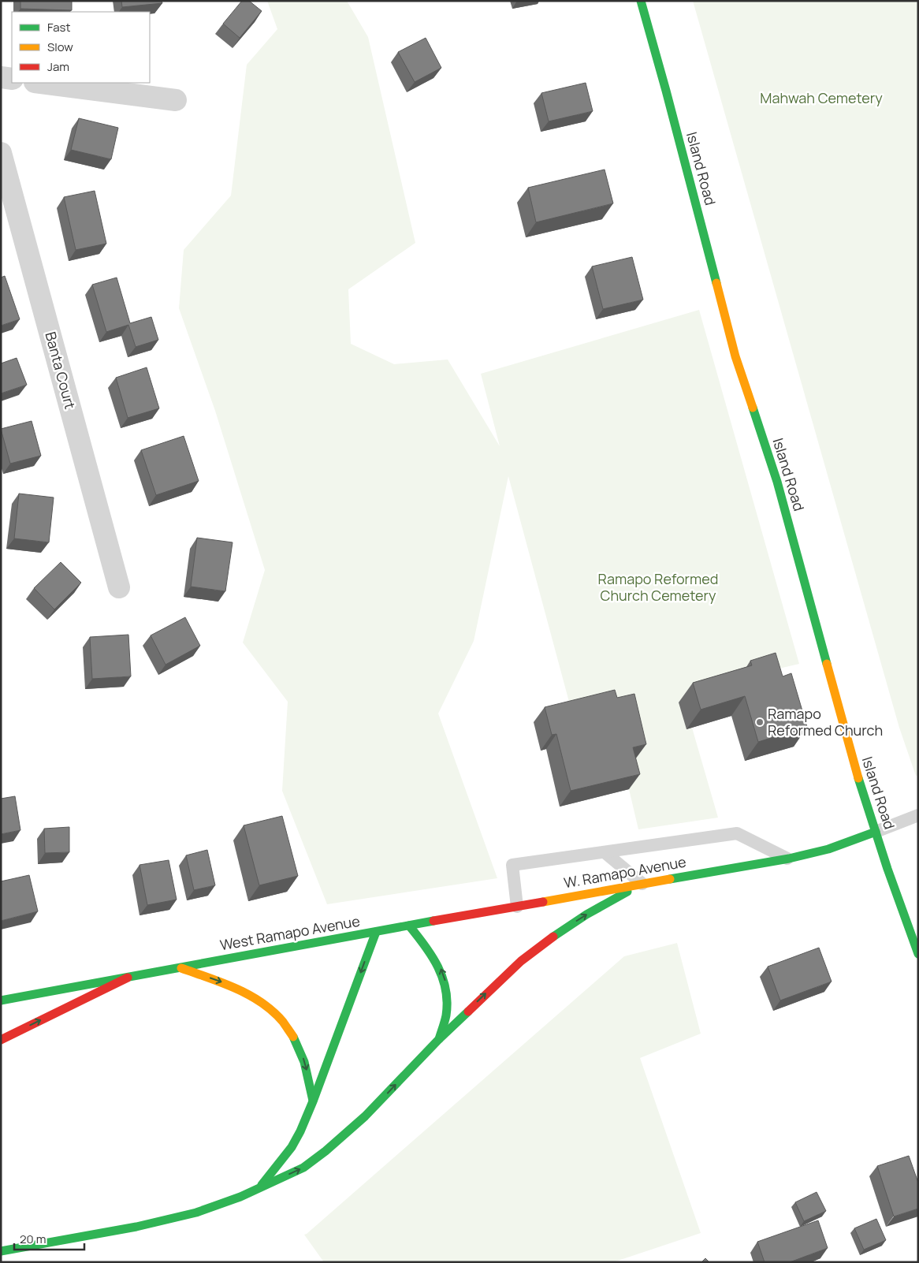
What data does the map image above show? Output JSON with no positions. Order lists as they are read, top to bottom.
{
  "streets": {
    "main road": ["Island Road", "W. Ramapo Avenue", "West Ramapo Avenue"],
    "street": ["Banta Court"]
  },
  "crossings": [
    ["Island Road", "W. Ramapo Avenue"],
    ["W. Ramapo Avenue", "West Ramapo Avenue"]
  ],
  "parks": ["Mahwah Cemetery", "Ramapo Reformed Church Cemetery"],
  "places": ["Ramapo Reformed Church"],
  "legend": ["Fast", "Slow", "Jam"],
  "scale_bar": "20 m"
}
